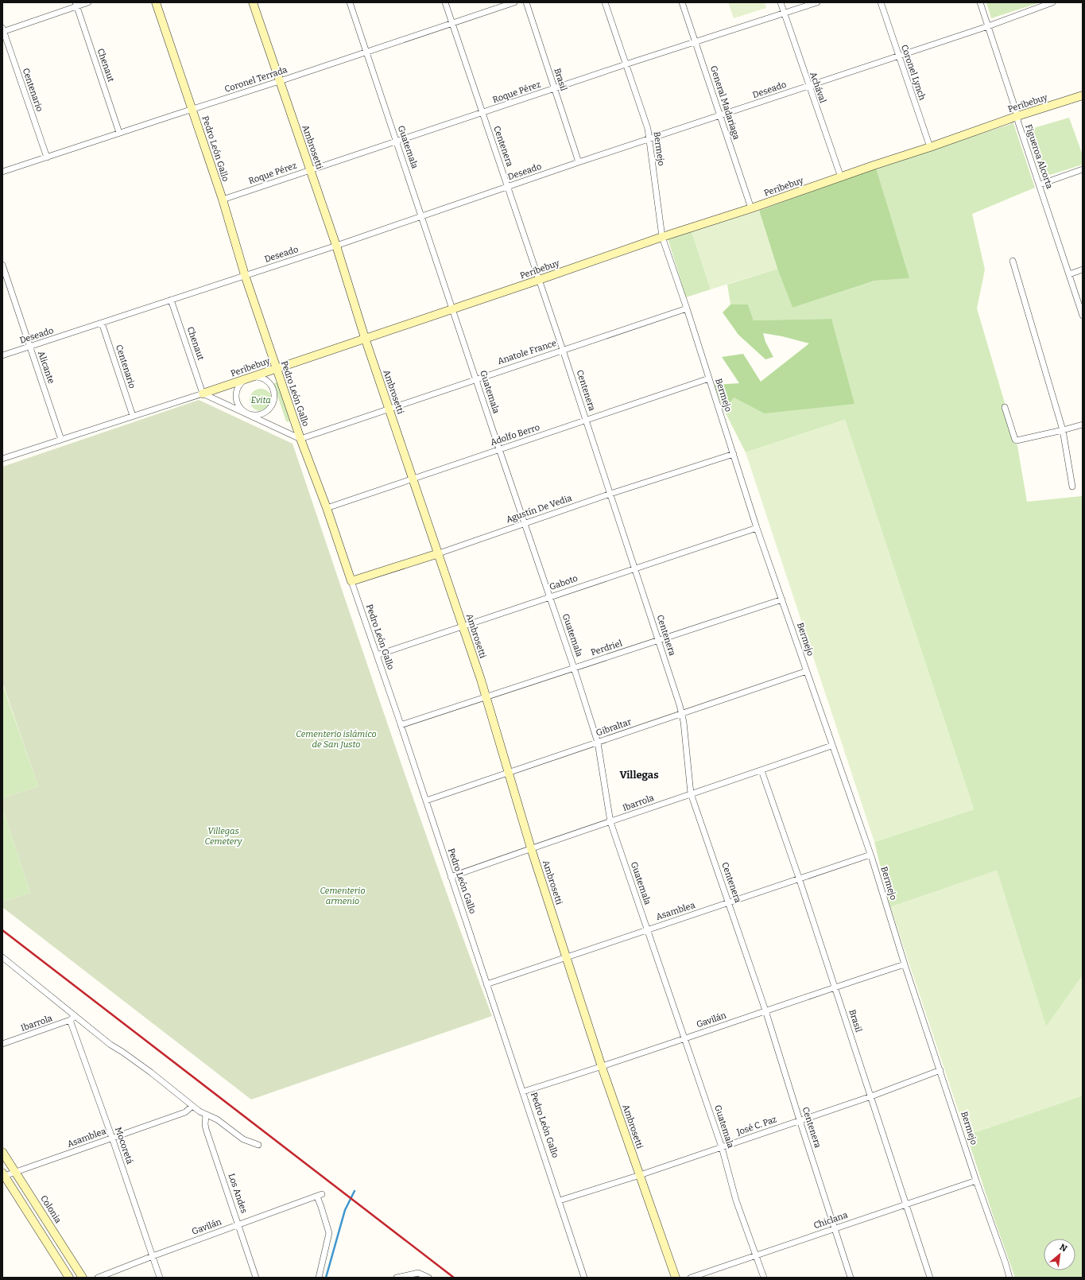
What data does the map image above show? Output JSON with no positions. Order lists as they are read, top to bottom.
{
  "streets": {
    "street": [
      "Chenaut",
      "Coronel Lynch",
      "Coronel Terrada",
      "Brasil",
      "Achával",
      "Centenario",
      "Deseado",
      "Roque Pérez",
      "General Madariaga",
      "Peribebuy",
      "Centenera",
      "Ambrosetti",
      "Guatemala",
      "Pedro León Gallo",
      "Bermejo",
      "Figueroa Alcorta",
      "Anatole France",
      "Alicante",
      "Adolfo Berro",
      "Agustín De Vedia",
      "Gaboto",
      "Perdriel",
      "Gibraltar",
      "Ibarrola",
      "Asamblea",
      "Gavilán",
      "José C. Paz",
      "Mocoretá",
      "Los Andes",
      "Colonia",
      "Chiclana"
    ]
  },
  "crossings": [
    ["Chenaut", "Coronel Terrada"],
    ["Chenaut", "Deseado"],
    ["Chenaut", "Peribebuy"],
    ["Coronel Lynch", "Deseado"],
    ["Coronel Lynch", "Peribebuy"],
    ["Coronel Terrada", "Centenario"],
    ["Coronel Terrada", "Centenera"],
    ["Coronel Terrada", "Ambrosetti"],
    ["Coronel Terrada", "Guatemala"],
    ["Coronel Terrada", "Pedro León Gallo"],
    ["Brasil", "Deseado"],
    ["Brasil", "Roque Pérez"],
    ["Brasil", "Ibarrola"],
    ["Brasil", "Asamblea"],
    ["Brasil", "Gavilán"],
    ["Brasil", "José C. Paz"],
    ["Brasil", "Chiclana"],
    ["Achával", "Deseado"],
    ["Achával", "Roque Pérez"],
    ["Achával", "Peribebuy"],
    ["Centenario", "Deseado"],
    ["Centenario", "Peribebuy"],
    ["Deseado", "General Madariaga"],
    ["Deseado", "Centenera"],
    ["Deseado", "Ambrosetti"],
    ["Deseado", "Guatemala"],
    ["Deseado", "Pedro León Gallo"],
    ["Deseado", "Bermejo"],
    ["Deseado", "Figueroa Alcorta"],
    ["Deseado", "Alicante"],
    ["Roque Pérez", "General Madariaga"],
    ["Roque Pérez", "Centenera"],
    ["Roque Pérez", "Ambrosetti"],
    ["Roque Pérez", "Guatemala"],
    ["Roque Pérez", "Pedro León Gallo"],
    ["Roque Pérez", "Bermejo"],
    ["General Madariaga", "Peribebuy"],
    ["Peribebuy", "Centenera"],
    ["Peribebuy", "Ambrosetti"],
    ["Peribebuy", "Guatemala"],
    ["Peribebuy", "Pedro León Gallo"],
    ["Peribebuy", "Bermejo"],
    ["Peribebuy", "Figueroa Alcorta"],
    ["Peribebuy", "Alicante"],
    ["Centenera", "Anatole France"],
    ["Centenera", "Adolfo Berro"],
    ["Centenera", "Agustín De Vedia"],
    ["Centenera", "Gaboto"],
    ["Centenera", "Perdriel"],
    ["Centenera", "Gibraltar"],
    ["Centenera", "Ibarrola"],
    ["Centenera", "Asamblea"],
    ["Centenera", "Gavilán"],
    ["Centenera", "José C. Paz"],
    ["Centenera", "Chiclana"],
    ["Ambrosetti", "Anatole France"],
    ["Ambrosetti", "Adolfo Berro"],
    ["Ambrosetti", "Agustín De Vedia"],
    ["Ambrosetti", "Gaboto"],
    ["Ambrosetti", "Perdriel"],
    ["Ambrosetti", "Gibraltar"],
    ["Ambrosetti", "Ibarrola"],
    ["Ambrosetti", "Asamblea"],
    ["Ambrosetti", "Gavilán"],
    ["Ambrosetti", "José C. Paz"],
    ["Guatemala", "Anatole France"],
    ["Guatemala", "Adolfo Berro"],
    ["Guatemala", "Agustín De Vedia"],
    ["Guatemala", "Gaboto"],
    ["Guatemala", "Perdriel"],
    ["Guatemala", "Gibraltar"],
    ["Guatemala", "Ibarrola"],
    ["Guatemala", "Asamblea"],
    ["Guatemala", "Gavilán"],
    ["Guatemala", "José C. Paz"],
    ["Guatemala", "Chiclana"],
    ["Pedro León Gallo", "Anatole France"],
    ["Pedro León Gallo", "Adolfo Berro"],
    ["Pedro León Gallo", "Agustín De Vedia"],
    ["Pedro León Gallo", "Gaboto"],
    ["Pedro León Gallo", "Perdriel"],
    ["Pedro León Gallo", "Gibraltar"],
    ["Pedro León Gallo", "Ibarrola"],
    ["Pedro León Gallo", "Asamblea"],
    ["Pedro León Gallo", "Gavilán"],
    ["Pedro León Gallo", "José C. Paz"],
    ["Bermejo", "Anatole France"],
    ["Bermejo", "Adolfo Berro"],
    ["Bermejo", "Agustín De Vedia"],
    ["Bermejo", "Gaboto"],
    ["Bermejo", "Perdriel"],
    ["Bermejo", "Gibraltar"],
    ["Bermejo", "Ibarrola"],
    ["Bermejo", "Asamblea"],
    ["Bermejo", "Gavilán"],
    ["Bermejo", "José C. Paz"],
    ["Bermejo", "Chiclana"],
    ["Ibarrola", "Mocoretá"],
    ["Asamblea", "Mocoretá"],
    ["Asamblea", "Colonia"],
    ["Gavilán", "Mocoretá"],
    ["Gavilán", "Los Andes"]
  ],
  "districts": ["Villegas"],
  "parks": [
    "Evita",
    "Cementerio islámico de San Justo",
    "Villegas Cemetery",
    "Cementerio armenio"
  ],
  "north": "top right"
}
